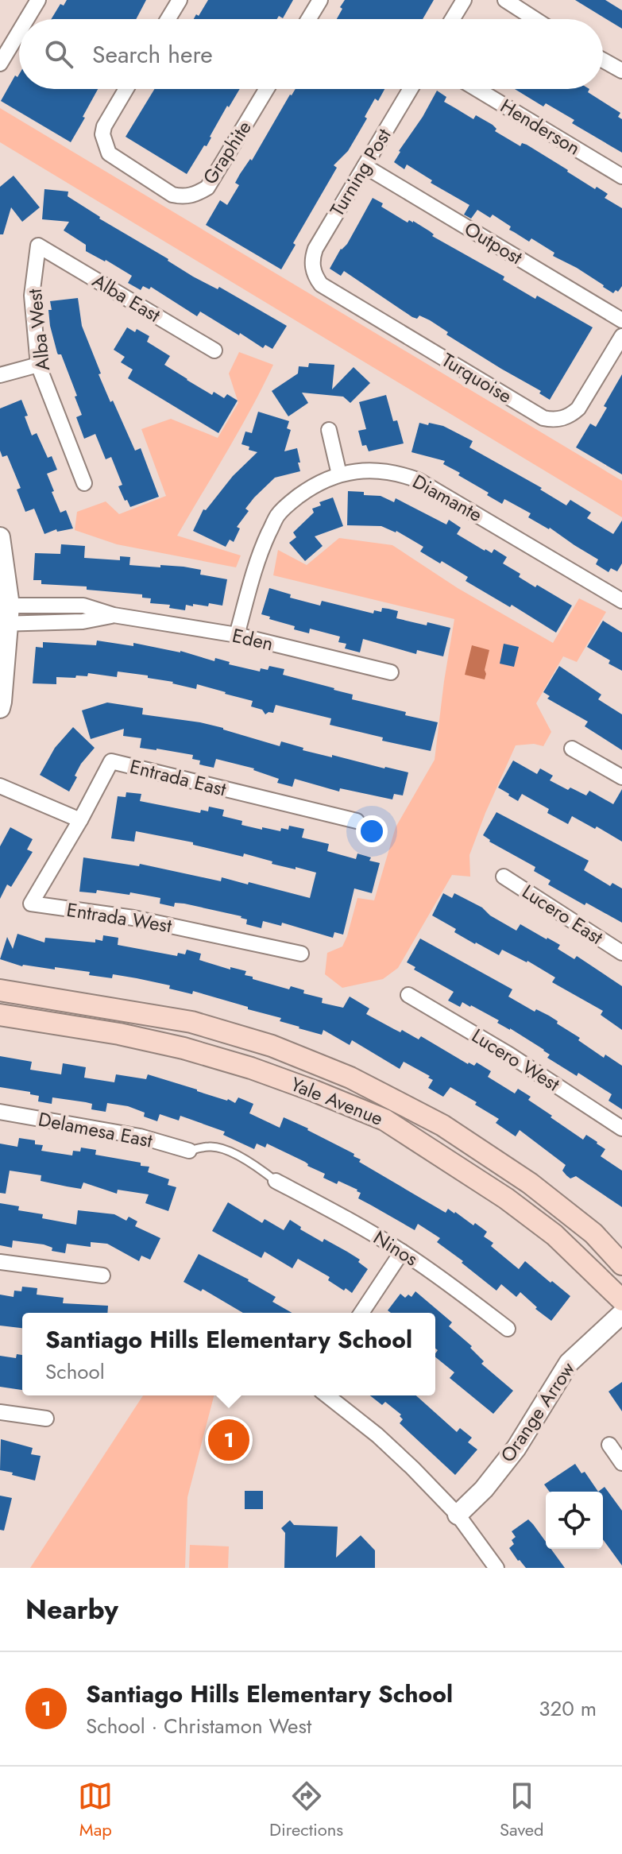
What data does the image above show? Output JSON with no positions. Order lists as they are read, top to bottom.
{
  "streets": {
    "main road": ["Yale Avenue"],
    "street": [
      "Henderson",
      "Graphite",
      "Turning Post",
      "Outpost",
      "Alba East",
      "Alba West",
      "Turquoise",
      "Diamante",
      "Eden",
      "Entrada East",
      "Lucero East",
      "Entrada West",
      "Lucero West",
      "Delamesa East",
      "Ninos",
      "Orange Arrow"
    ]
  },
  "crossings": [
    ["Turning Post", "Outpost"],
    ["Turning Post", "Turquoise"],
    ["Alba East", "Alba West"],
    ["Diamante", "Eden"],
    ["Entrada East", "Entrada West"]
  ],
  "page": {
    "search": "Search here",
    "popup": ["Santiago Hills Elementary School", "School"],
    "pins": "1",
    "heading": "Nearby",
    "list": [
      {
        "mark": "1",
        "name": "Santiago Hills Elementary School",
        "note": "School · Christamon West",
        "value": "320 m"
      }
    ],
    "nav": ["Map", "Directions", "Saved"]
  }
}
